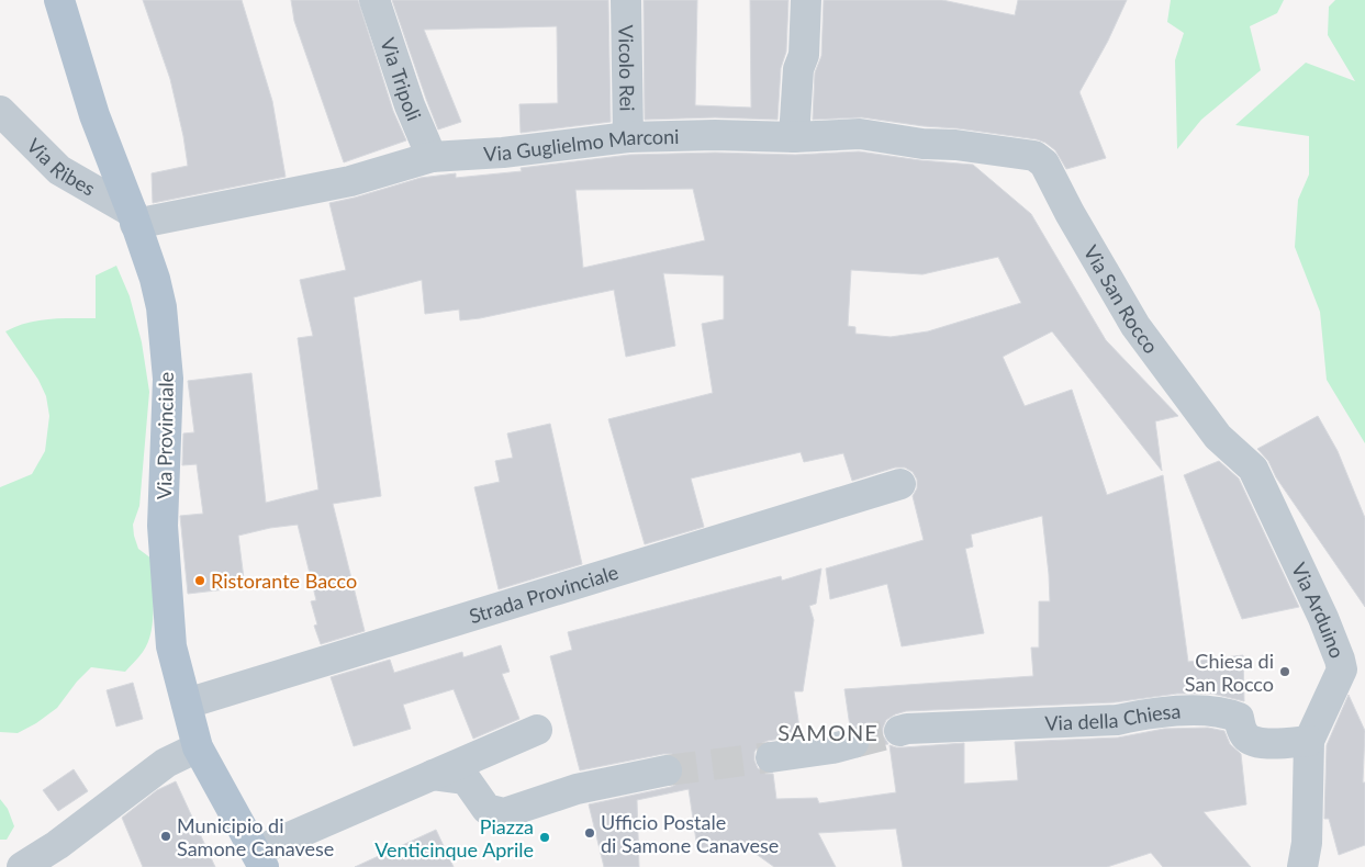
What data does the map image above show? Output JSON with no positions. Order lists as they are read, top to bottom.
{
  "streets": {
    "main road": ["Via Provinciale"],
    "street": [
      "Vicolo Rei",
      "Via Tripoli",
      "Via Guglielmo Marconi",
      "Via Ribes",
      "Via San Rocco",
      "Strada Provinciale",
      "Via Arduino",
      "Via della Chiesa"
    ]
  },
  "crossings": [
    ["Vicolo Rei", "Via Guglielmo Marconi"],
    ["Via Tripoli", "Via Guglielmo Marconi"],
    ["Via Guglielmo Marconi", "Via Ribes"],
    ["Via Guglielmo Marconi", "Via San Rocco"],
    ["Via Guglielmo Marconi", "Via Provinciale"],
    ["Via Ribes", "Via Provinciale"],
    ["Via San Rocco", "Via Arduino"],
    ["Via Provinciale", "Strada Provinciale"],
    ["Via Arduino", "Via della Chiesa"]
  ],
  "districts": ["SAMONE"],
  "places": [
    "Ristorante Bacco",
    "Chiesa di San Rocco",
    "Ufficio Postale di Samone Canavese",
    "Municipio di Samone Canavese",
    "Piazza Venticinque Aprile"
  ]
}
